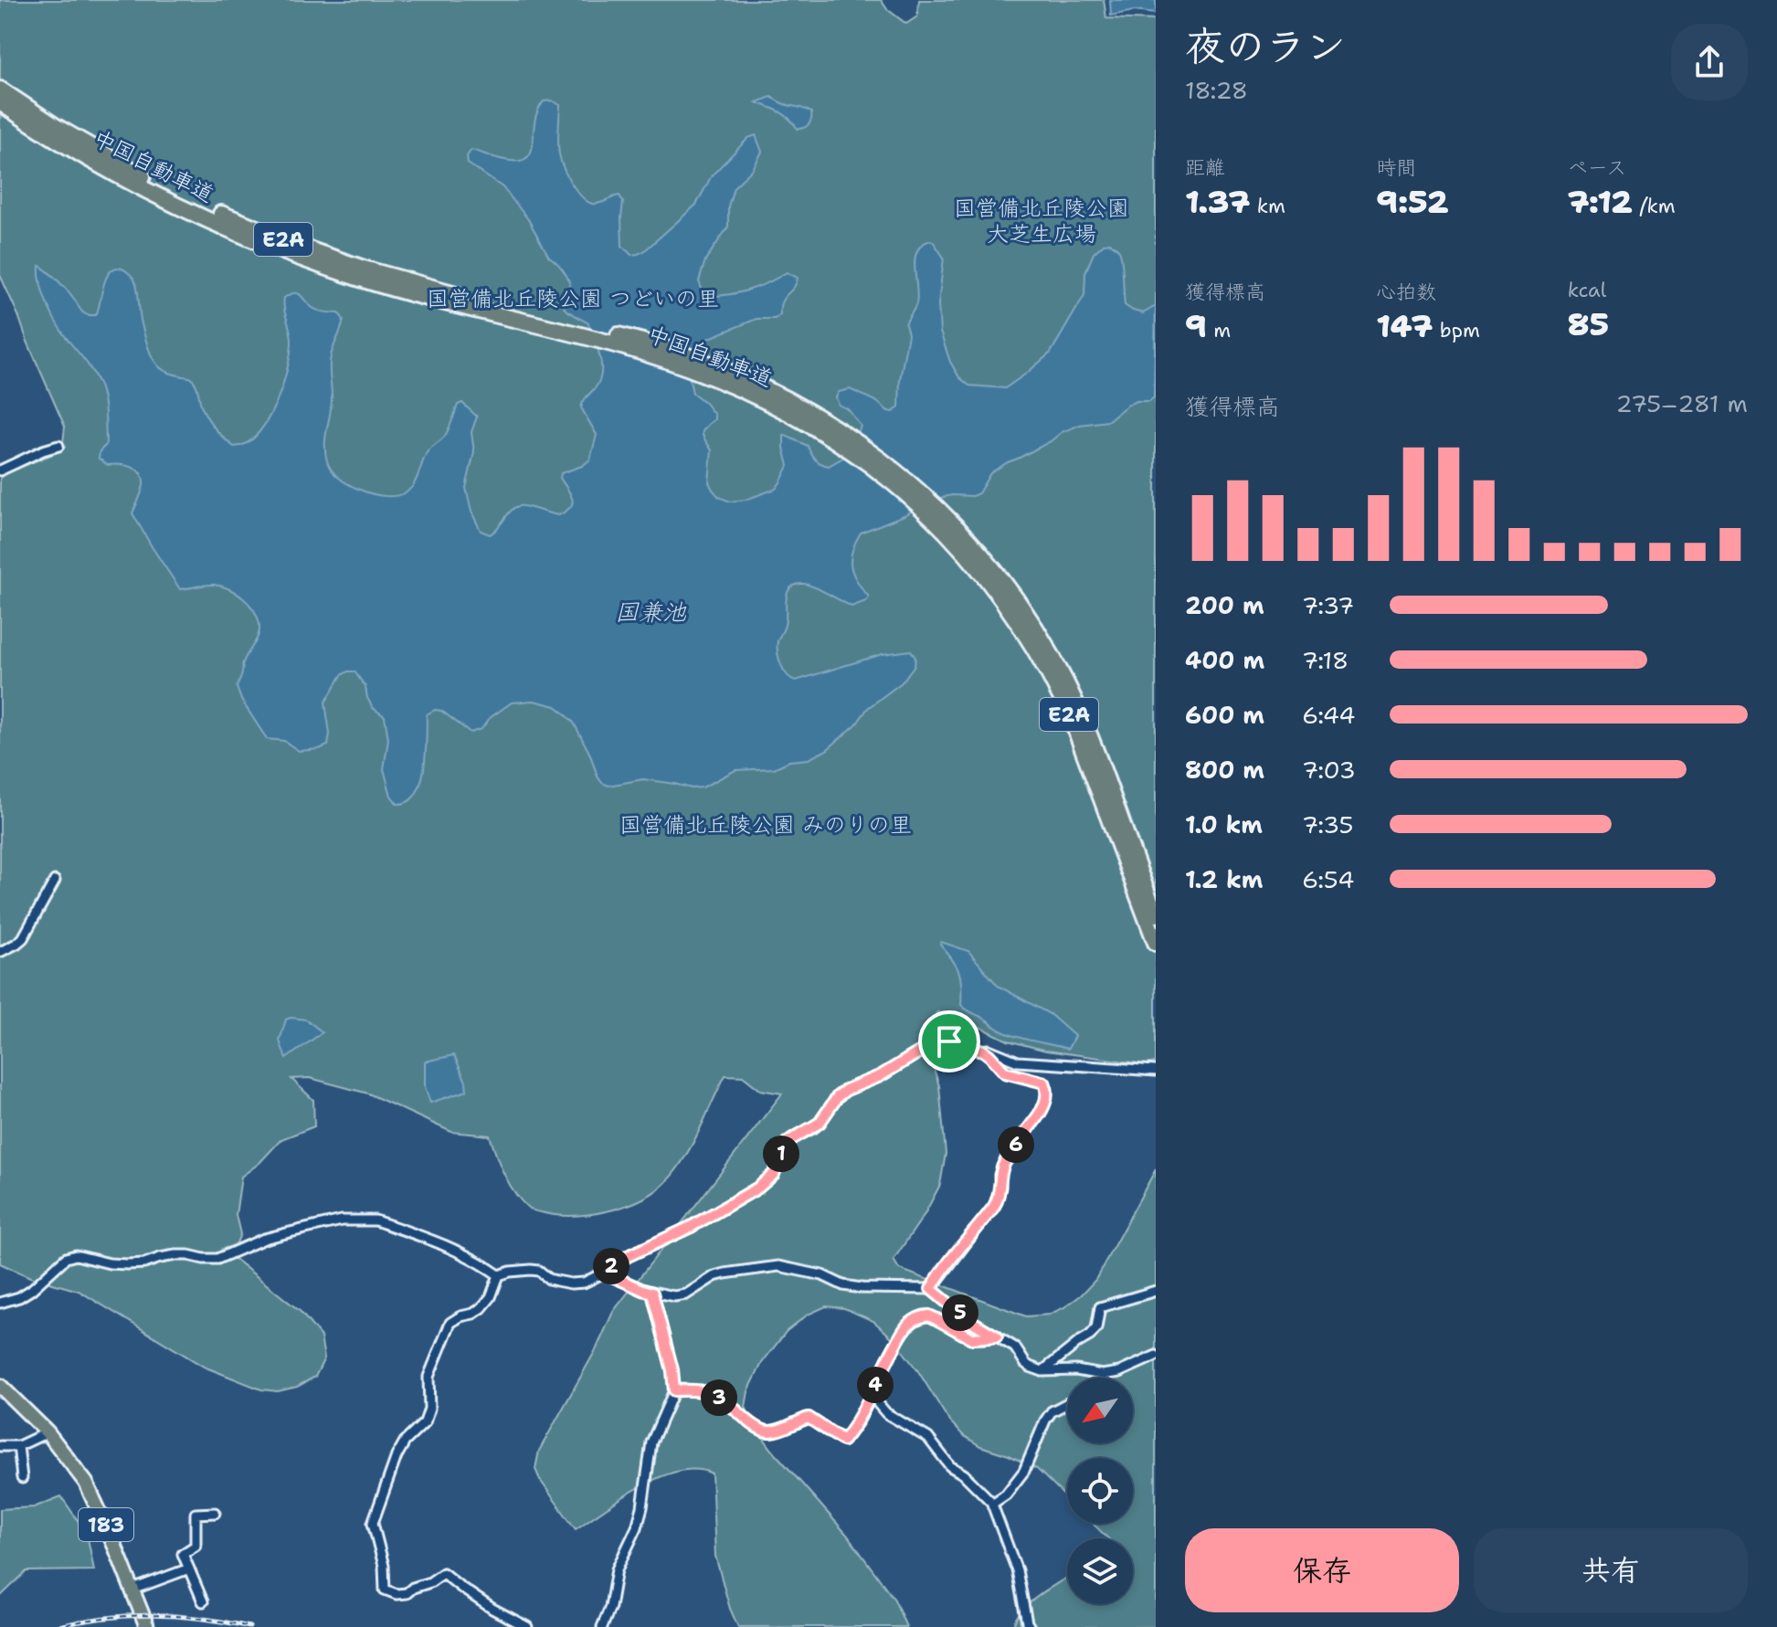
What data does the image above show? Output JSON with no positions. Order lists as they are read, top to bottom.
{
  "streets": {
    "highway": ["中国自動車道", "E2A", "183"]
  },
  "water": ["国兼池"],
  "parks": ["国営備北丘陵公園 大芝生広場", "国営備北丘陵公園 つどいの里", "国営備北丘陵公園 みのりの里"],
  "north": "bottom left",
  "page": {
    "heading": ["夜のラン", "18:28"],
    "stats": [
      ["距離", "1.37 km"],
      ["時間", "9:52"],
      ["ペース", "7:12 /km"],
      ["獲得標高", "9 m"],
      ["心拍数", "147 bpm"],
      ["kcal", "85"]
    ],
    "chart": ["獲得標高", "275–281 m"],
    "list": [
      {
        "name": "200 m",
        "note": "7:37"
      },
      {
        "name": "400 m",
        "note": "7:18"
      },
      {
        "name": "600 m",
        "note": "6:44"
      },
      {
        "name": "800 m",
        "note": "7:03"
      },
      {
        "name": "1.0 km",
        "note": "7:35"
      },
      {
        "name": "1.2 km",
        "note": "6:54"
      }
    ],
    "pins": [
      "6",
      "1",
      "2",
      "5",
      "4",
      "3"
    ],
    "buttons": ["保存", "共有"]
  }
}
